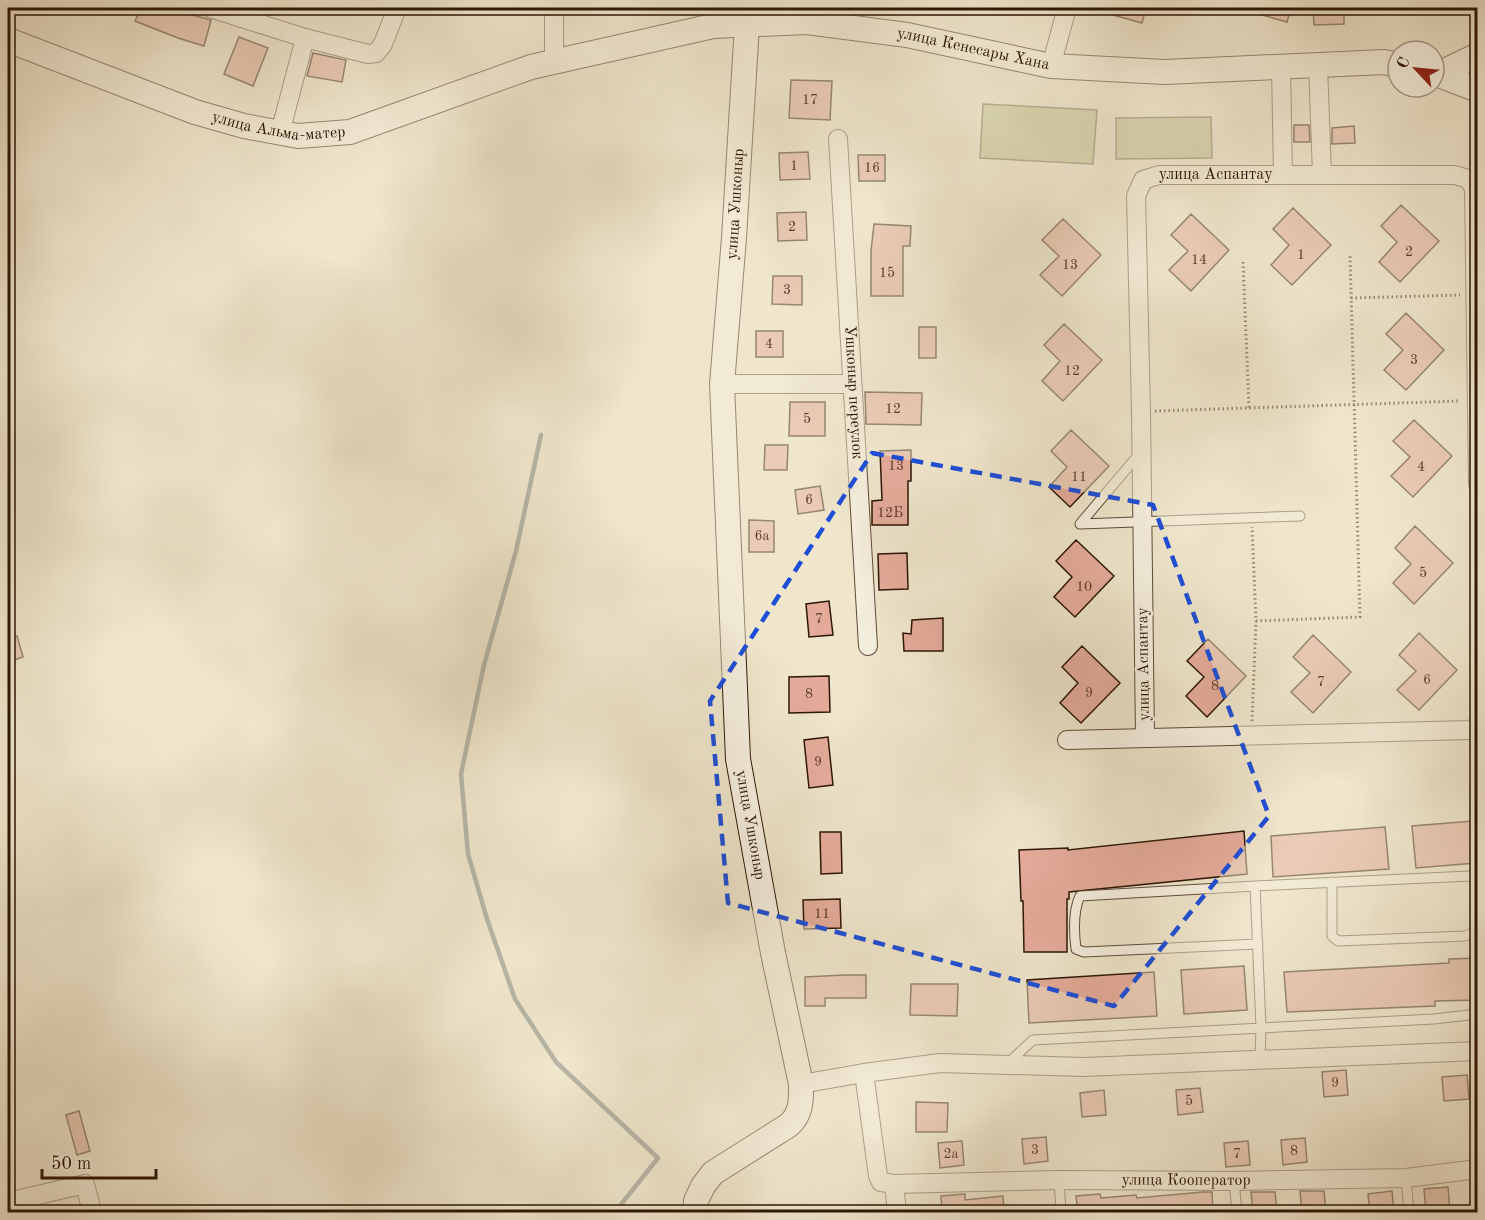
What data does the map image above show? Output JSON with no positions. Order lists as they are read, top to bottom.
{
  "streets": {
    "street": [
      "улица Кенесары Хана",
      "улица Альма-матер",
      "улица Аспантау",
      "улица Ушконыр",
      "Ушконыр переулок",
      "улица Кооператор"
    ]
  },
  "crossings": [
    ["улица Кенесары Хана", "улица Альма-матер"],
    ["улица Кенесары Хана", "улица Ушконыр"]
  ],
  "house_numbers": [
    "17",
    "1",
    "16",
    "2",
    "2",
    "1",
    "14",
    "13",
    "15",
    "3",
    "4",
    "3",
    "12",
    "12",
    "5",
    "13",
    "4",
    "11",
    "6",
    "12Б",
    "6а",
    "5",
    "10",
    "7",
    "6",
    "7",
    "8",
    "9",
    "8",
    "9",
    "11",
    "9",
    "5",
    "3",
    "8",
    "2а",
    "7"
  ],
  "scale_bar": "50 m",
  "north": "top left"
}
